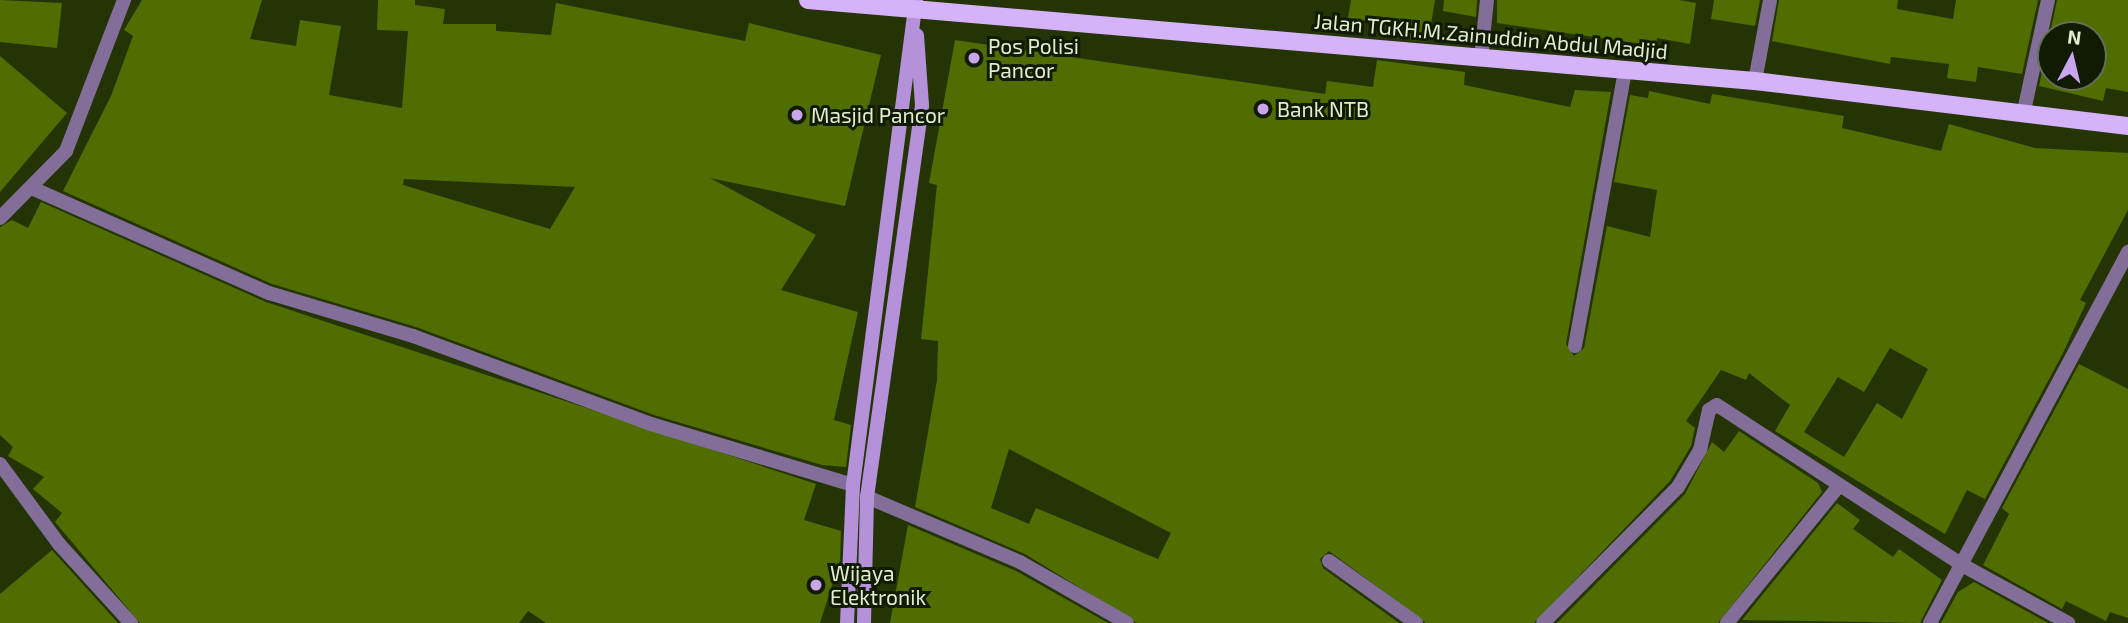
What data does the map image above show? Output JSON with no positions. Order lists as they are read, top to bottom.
{
  "streets": {
    "main road": ["Jalan TGKH.M.Zainuddin Abdul Madjid"]
  },
  "places": [
    "Pos Polisi Pancor",
    "Bank NTB",
    "Masjid Pancor",
    "Wijaya Elektronik"
  ],
  "north": "top"
}
